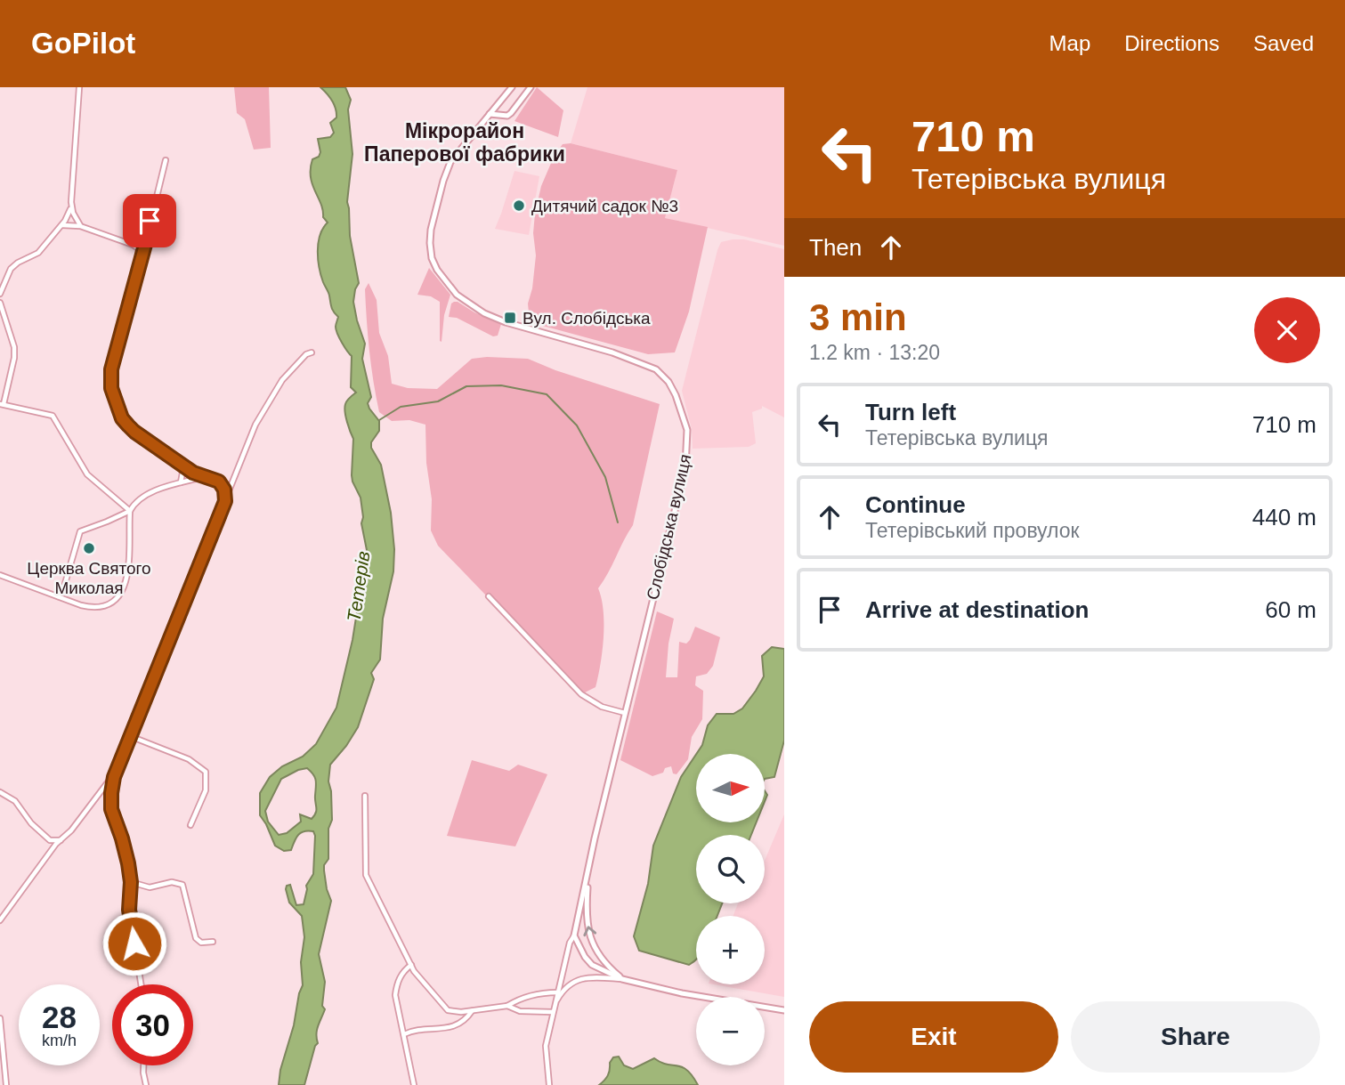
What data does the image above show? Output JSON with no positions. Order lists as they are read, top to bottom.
{
  "streets": {
    "street": ["Слобідська вулиця"]
  },
  "districts": ["Мікрорайон Паперової фабрики"],
  "water": ["Тетерів"],
  "places": {
    "other": ["Дитячий садок №3", "Церква Святого Миколая"],
    "transit": ["Вул. Слобідська"]
  },
  "north": "right",
  "page": {
    "header": "GoPilot",
    "nav": ["Map", "Directions", "Saved"],
    "turn": ["710 m", "Тетерівська вулиця"],
    "then": "Then",
    "heading": ["3 min", "1.2 km · 13:20"],
    "list": [
      {
        "name": "Turn left",
        "note": "Тетерівська вулиця",
        "value": "710 m"
      },
      {
        "name": "Continue",
        "note": "Тетерівський провулок",
        "value": "440 m"
      },
      {
        "name": "Arrive at destination",
        "value": "60 m"
      }
    ],
    "map_buttons": ["+", "−"],
    "speed": "28 km/h",
    "limit": "30",
    "buttons": ["Exit", "Share"]
  }
}
